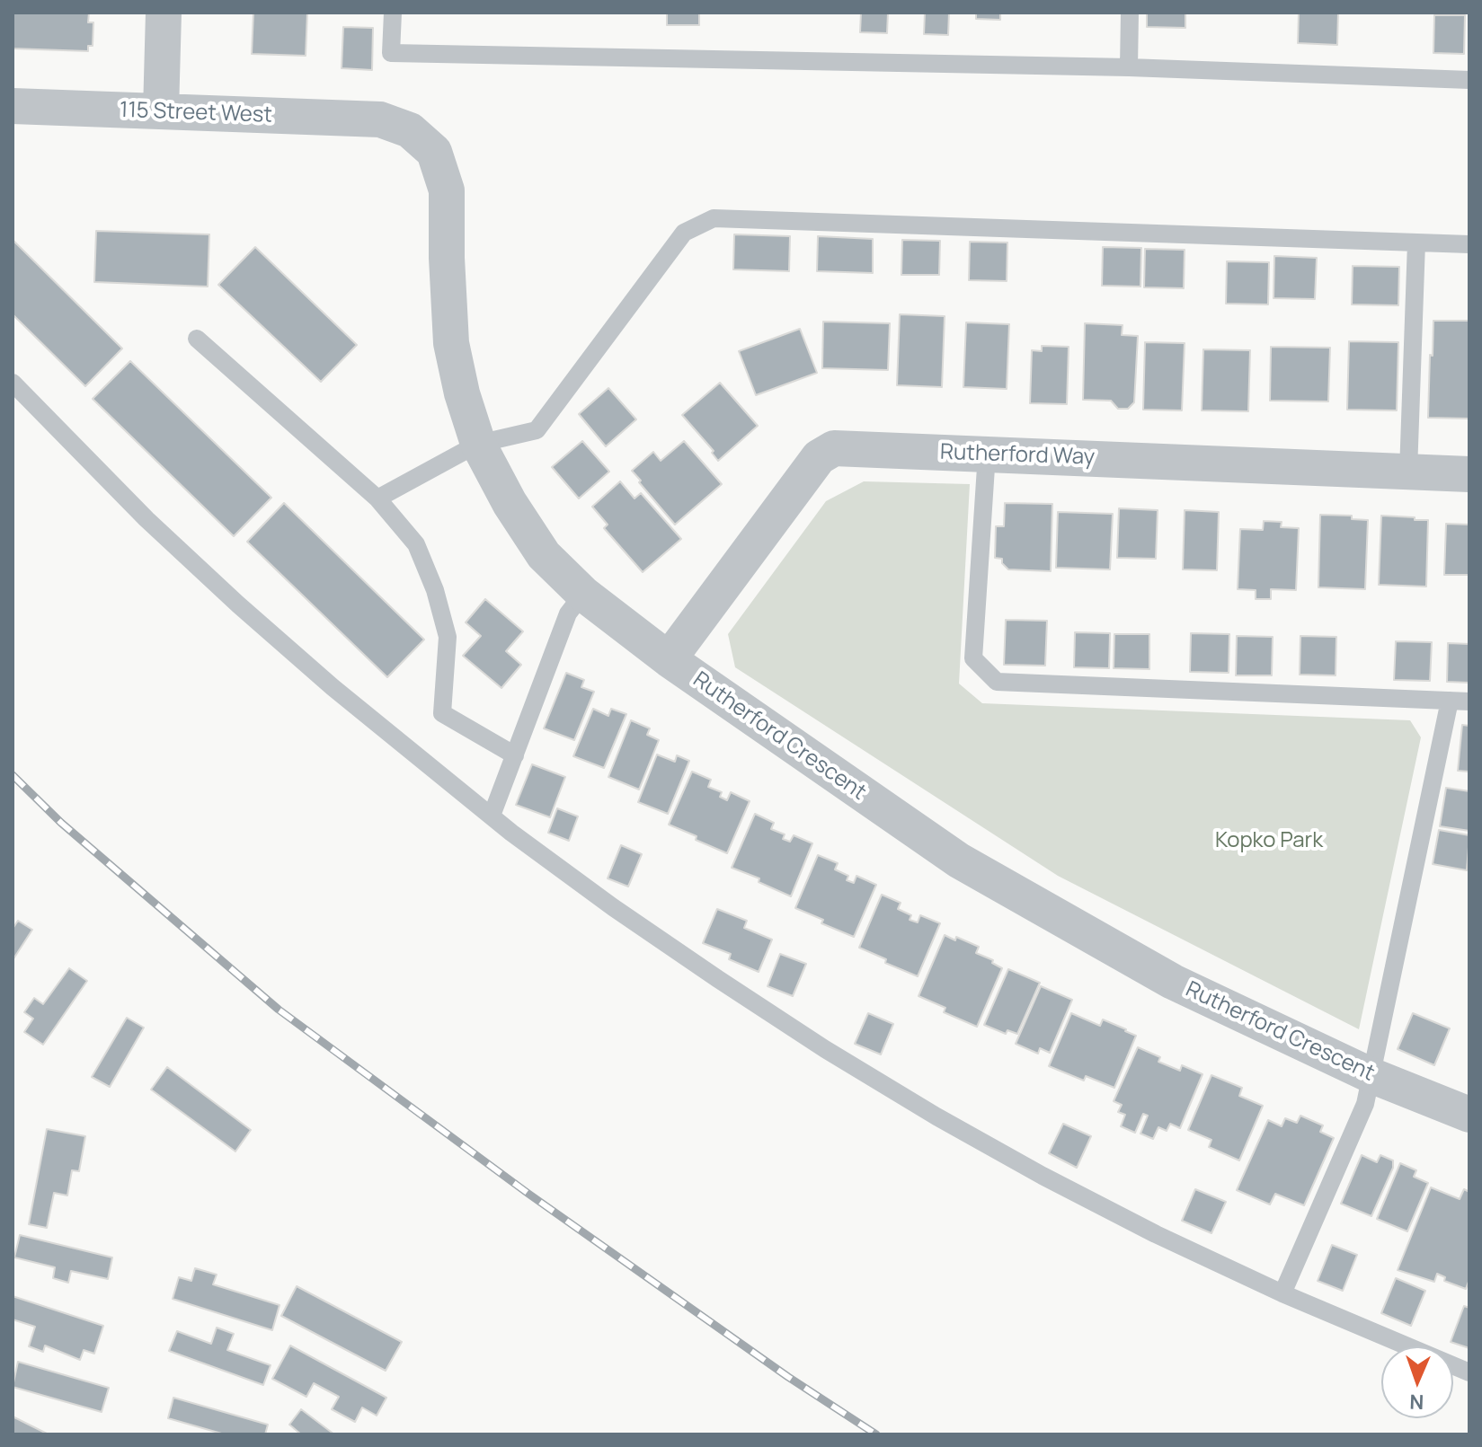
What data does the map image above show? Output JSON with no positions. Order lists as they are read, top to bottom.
{
  "streets": {
    "street": ["115 Street West", "Rutherford Way", "Rutherford Crescent"]
  },
  "crossings": [
    ["115 Street West", "Rutherford Crescent"],
    ["Rutherford Way", "Rutherford Crescent"]
  ],
  "parks": ["Kopko Park"],
  "north": "bottom"
}
